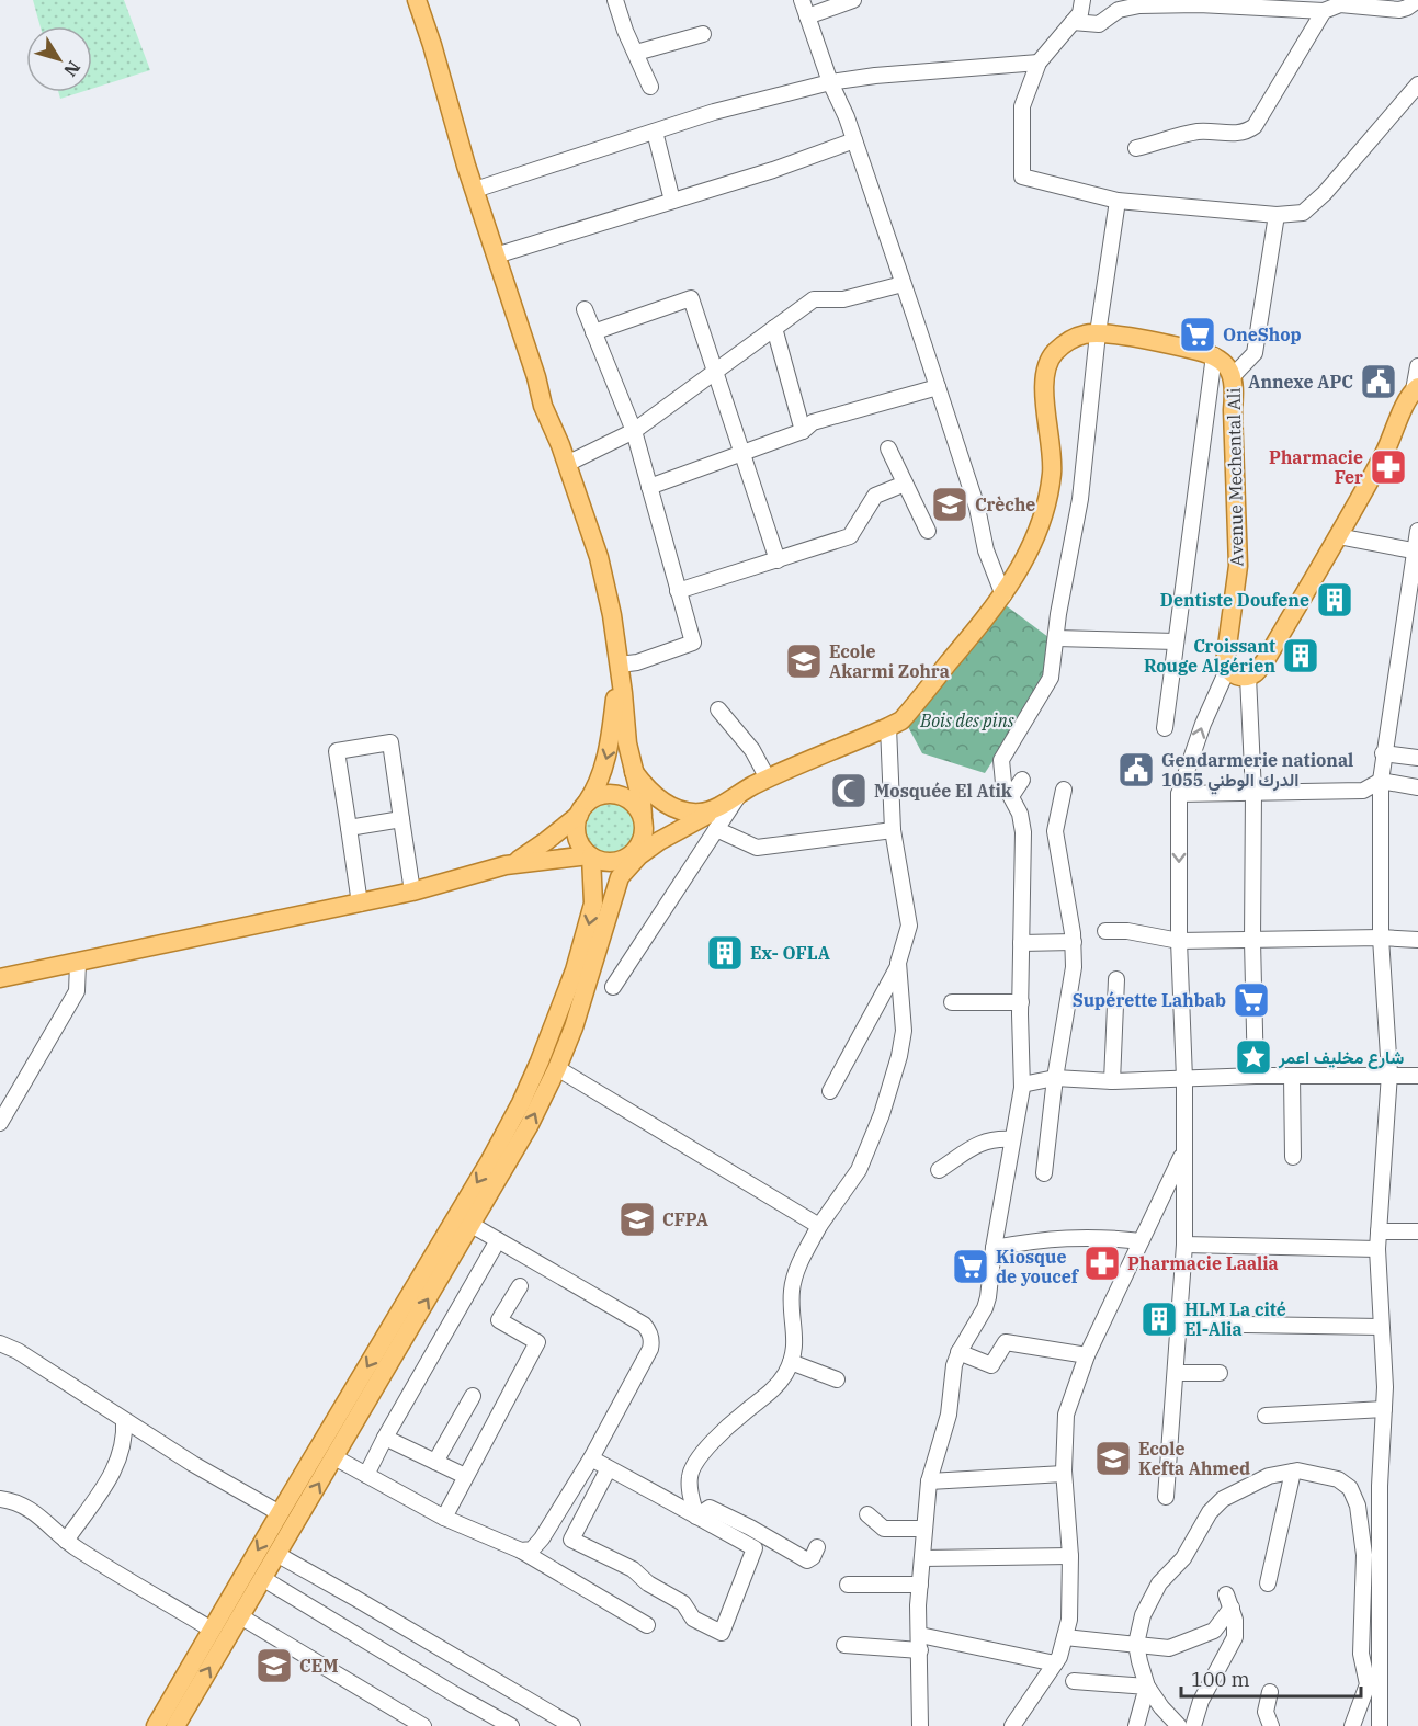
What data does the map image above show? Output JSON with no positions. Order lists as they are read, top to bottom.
{
  "streets": {
    "main road": ["Avenue Mechental Ali"]
  },
  "parks": ["Bois des pins"],
  "places": {
    "supermarket": ["OneShop", "Supérette Lahbab", "Kiosque de youcef"],
    "public building": ["Annexe APC", "Gendarmerie national 1055 الدرك الوطني"],
    "pharmacy": ["Pharmacie Fer", "Pharmacie Laalia"],
    "school or university": [
      "Crèche",
      "Ecole Akarmi Zohra",
      "CFPA",
      "Ecole Kefta Ahmed",
      "CEM"
    ],
    "building": [
      "Dentiste Doufene",
      "Croissant Rouge Algérien",
      "Ex- OFLA",
      "HLM La cité El-Alia"
    ],
    "mosque": ["Mosquée El Atik"],
    "place": ["شارع مخليف اعمر"]
  },
  "scale_bar": "100 m",
  "north": "bottom right"
}
